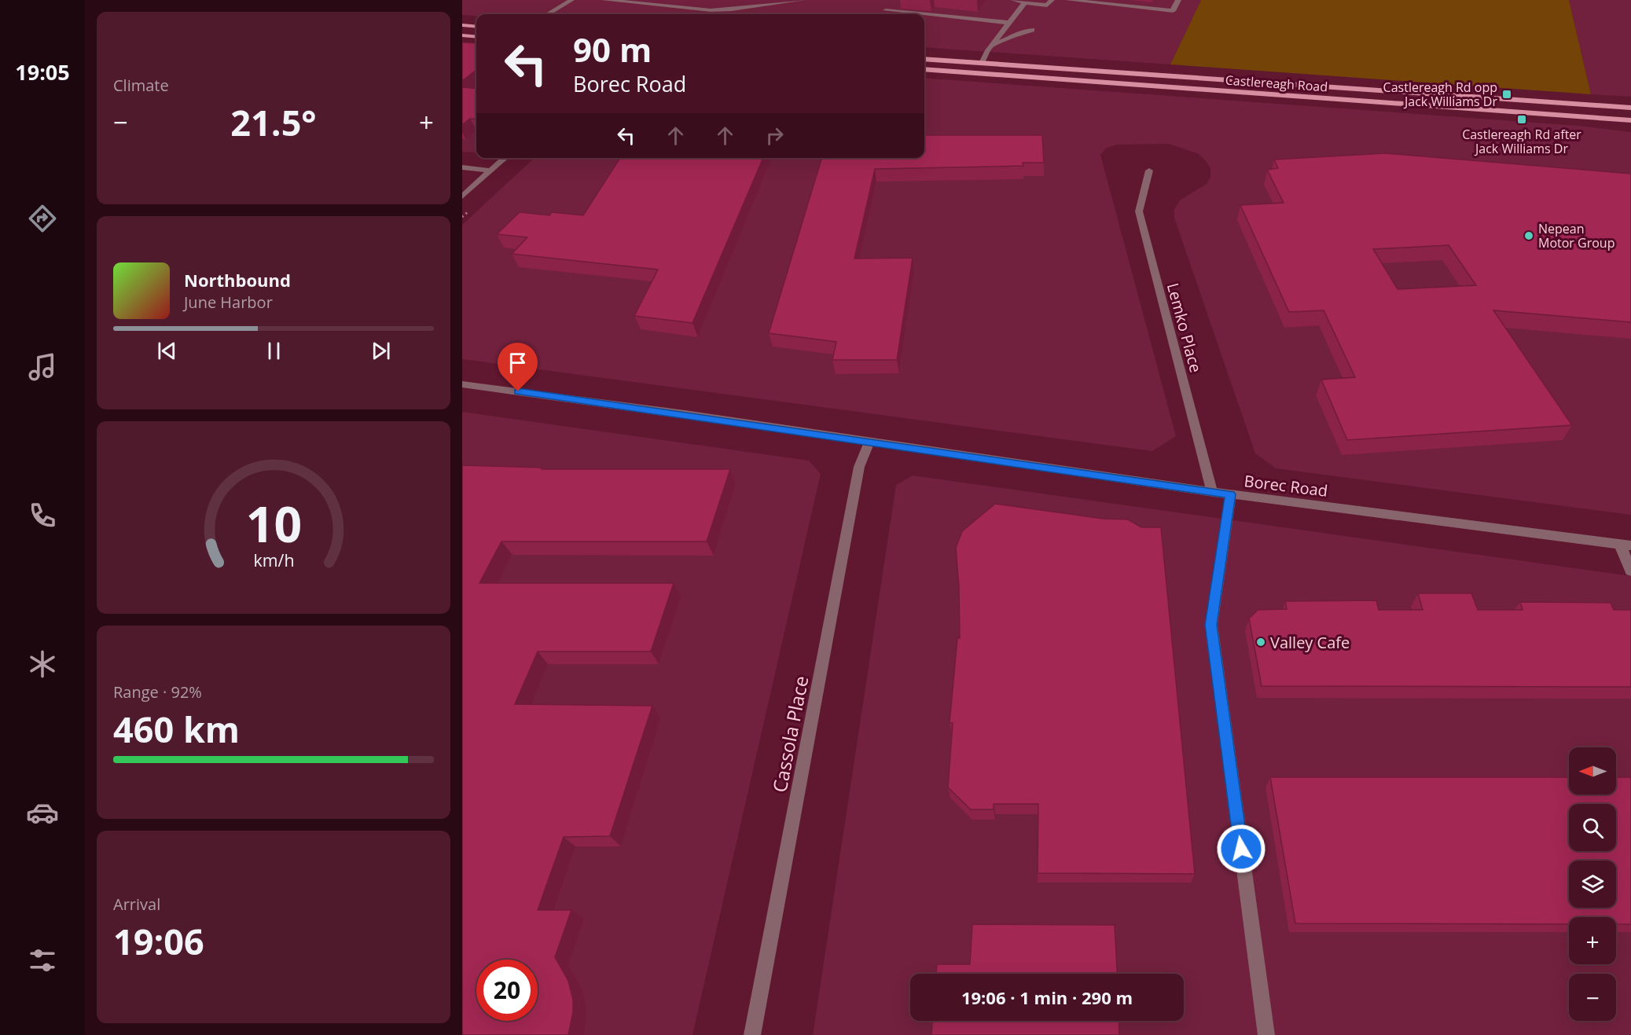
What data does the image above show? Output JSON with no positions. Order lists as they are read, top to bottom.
{
  "streets": {
    "main road": ["Castlereagh Road"],
    "street": ["Lemko Place", "Borec Road", "Cassola Place"]
  },
  "crossings": [
    ["Lemko Place", "Borec Road"],
    ["Borec Road", "Cassola Place"]
  ],
  "places": {
    "transit": ["Castlereagh Rd opp Jack Williams Dr", "Castlereagh Rd after Jack Williams Dr"],
    "other": ["Nepean Motor Group", "Valley Cafe"]
  },
  "north": "left",
  "page": {
    "tabs": "19:05",
    "tile": [
      "Climate",
      ["Range · 92%", "460 km"],
      ["Arrival", "19:06"]
    ],
    "turn": ["90 m", "Borec Road"],
    "heat": ["−", "21.5°", "+"],
    "song": ["Northbound", "June Harbor"],
    "map_buttons": ["+", "−"],
    "limit": "20",
    "trip": "19:06 · 1 min · 290 m",
    "gauge": ["10", "km/h"]
  }
}
